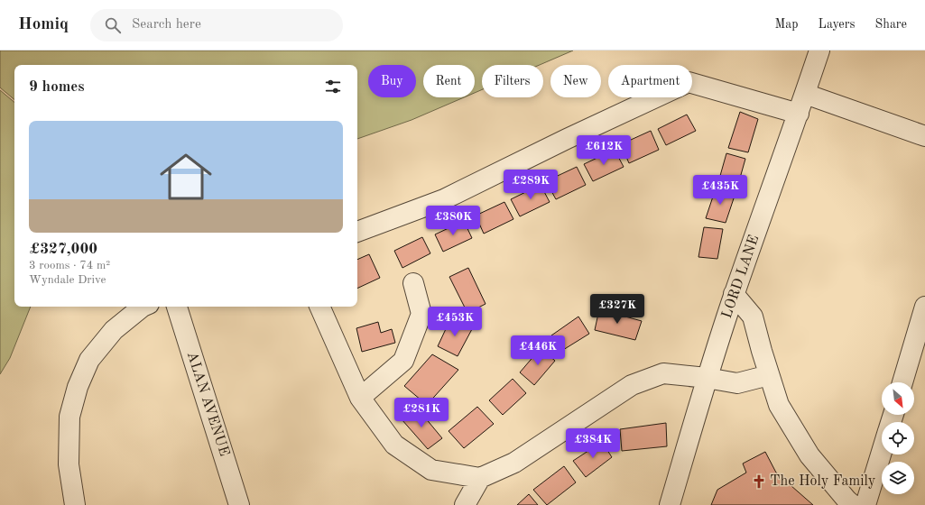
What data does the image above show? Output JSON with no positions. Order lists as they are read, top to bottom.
{
  "streets": {
    "street": ["LORD LANE", "ALAN AVENUE"]
  },
  "places": {
    "church": ["The Holy Family"]
  },
  "north": "bottom right",
  "page": {
    "header": "Homiq",
    "search": "Search here",
    "nav": ["Map", "Layers", "Share"],
    "chip": [
      "Buy",
      "Rent",
      "Filters",
      "New",
      "Apartment"
    ],
    "heading": "9 homes",
    "list": [
      {
        "name": "£327,000",
        "note": "3 rooms · 74 m² · Wyndale Drive"
      }
    ],
    "price": [
      "£612K",
      "£289K",
      "£435K",
      "£380K",
      "£327K",
      "£453K",
      "£446K",
      "£281K",
      "£384K"
    ]
  }
}
